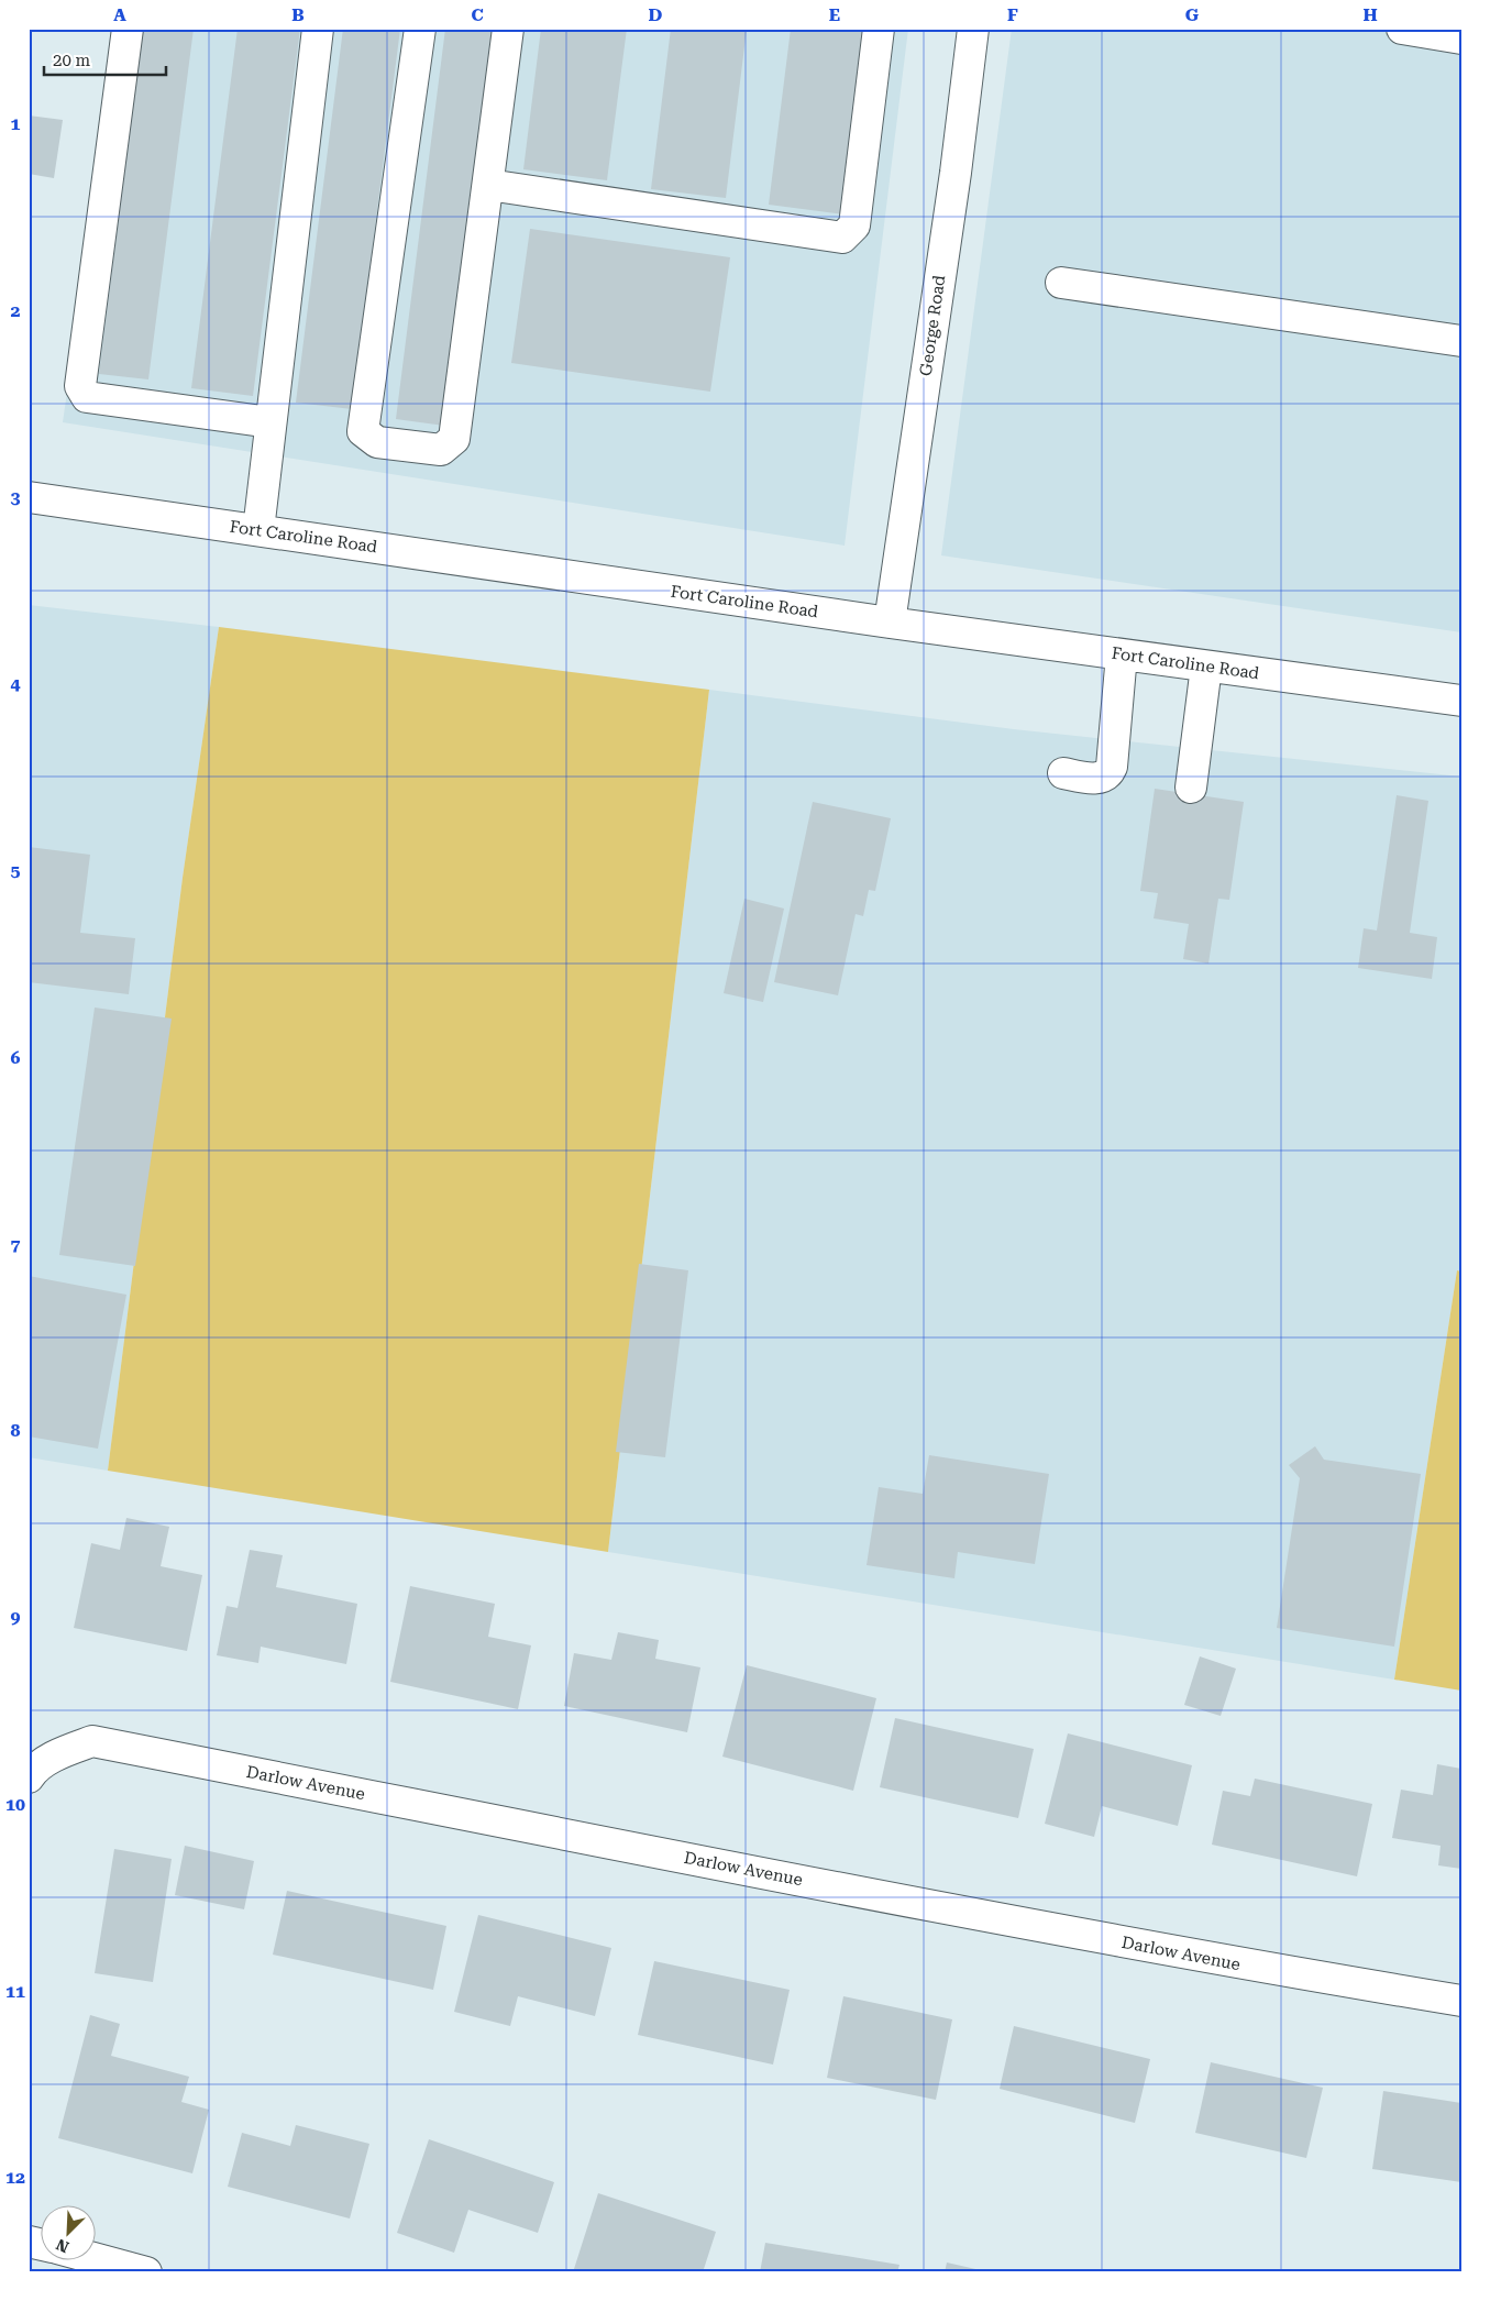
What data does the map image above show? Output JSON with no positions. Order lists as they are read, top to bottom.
{
  "streets": {
    "street": ["George Road", "Fort Caroline Road", "Darlow Avenue"]
  },
  "crossings": [
    ["George Road", "Fort Caroline Road"]
  ],
  "scale_bar": "20 m",
  "north": "bottom left",
  "grid": {
    "columns": [
      "A",
      "B",
      "C",
      "D",
      "E",
      "F",
      "G",
      "H"
    ],
    "rows": [
      "1",
      "2",
      "3",
      "4",
      "5",
      "6",
      "7",
      "8",
      "9",
      "10",
      "11",
      "12"
    ]
  }
}
